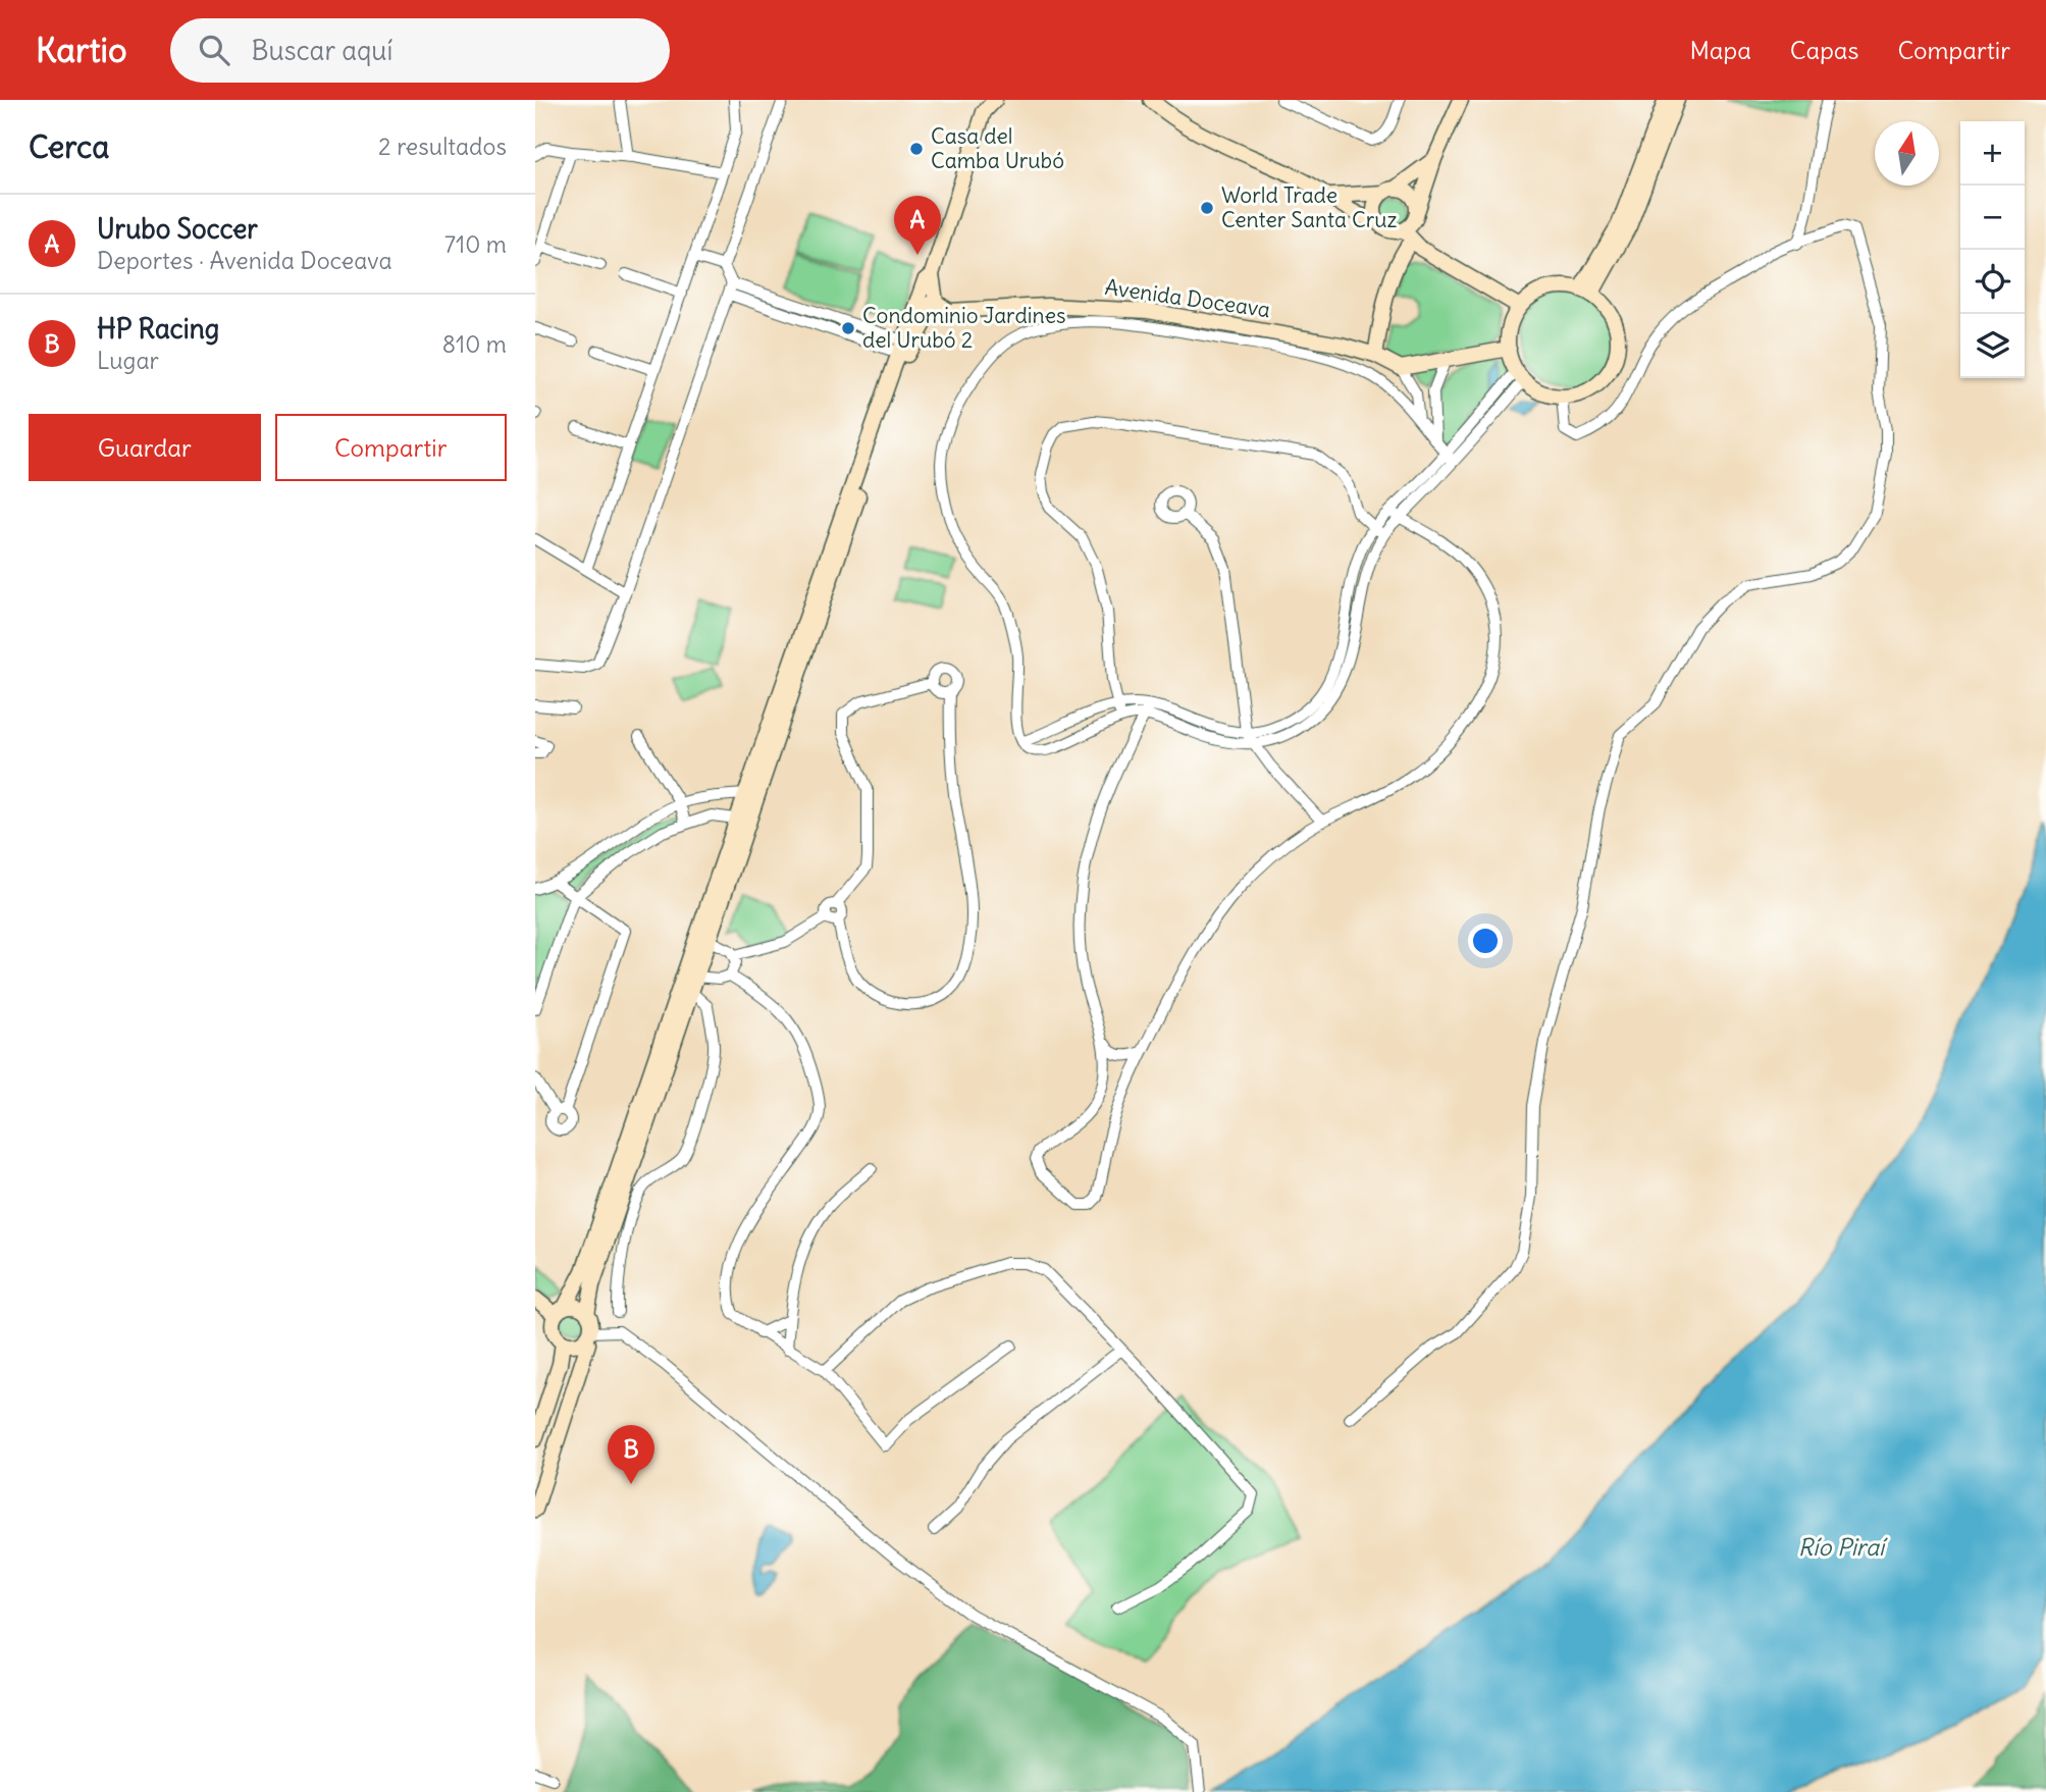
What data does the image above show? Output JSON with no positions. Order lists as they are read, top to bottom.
{
  "streets": {
    "main road": ["Avenida Doceava"]
  },
  "water": ["Río Piraí"],
  "places": ["Casa del Camba Urubó", "World Trade Center Santa Cruz", "Condominio Jardines del Urubó 2"],
  "north": "top",
  "page": {
    "header": "Kartio",
    "search": "Buscar aquí",
    "nav": ["Mapa", "Capas", "Compartir"],
    "heading": ["Cerca", "2 resultados"],
    "map_buttons": ["+", "−"],
    "list": [
      {
        "mark": "A",
        "name": "Urubo Soccer",
        "note": "Deportes · Avenida Doceava",
        "value": "710 m"
      },
      {
        "mark": "B",
        "name": "HP Racing",
        "note": "Lugar",
        "value": "810 m"
      }
    ],
    "pins": ["A", "B"],
    "buttons": ["Guardar", "Compartir"]
  }
}
